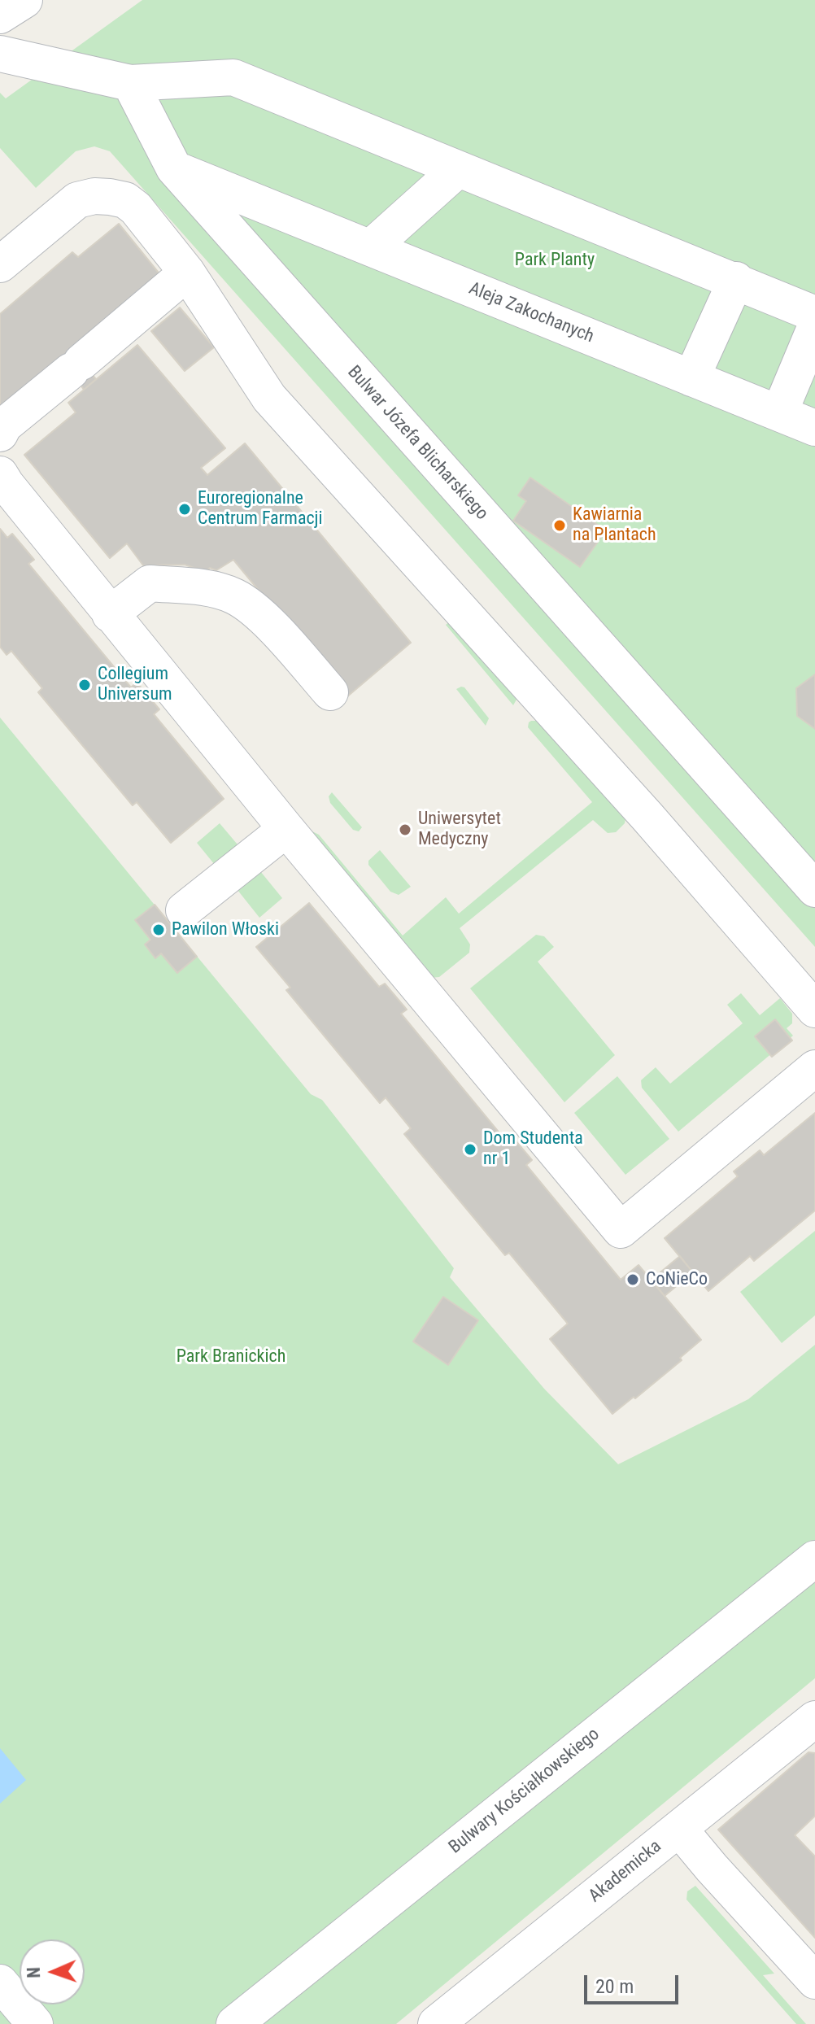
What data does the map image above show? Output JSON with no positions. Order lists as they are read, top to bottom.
{
  "streets": {
    "street": [
      "Aleja Zakochanych",
      "Bulwar Józefa Blicharskiego",
      "Bulwary Kościałkowskiego",
      "Akademicka"
    ]
  },
  "crossings": [
    ["Aleja Zakochanych", "Bulwar Józefa Blicharskiego"]
  ],
  "parks": ["Park Planty", "Park Branickich"],
  "places": [
    "Euroregionalne Centrum Farmacji",
    "Kawiarnia na Plantach",
    "Collegium Universum",
    "Uniwersytet Medyczny",
    "Pawilon Włoski",
    "Dom Studenta nr 1",
    "CoNieCo"
  ],
  "scale_bar": "20 m",
  "north": "left"
}
